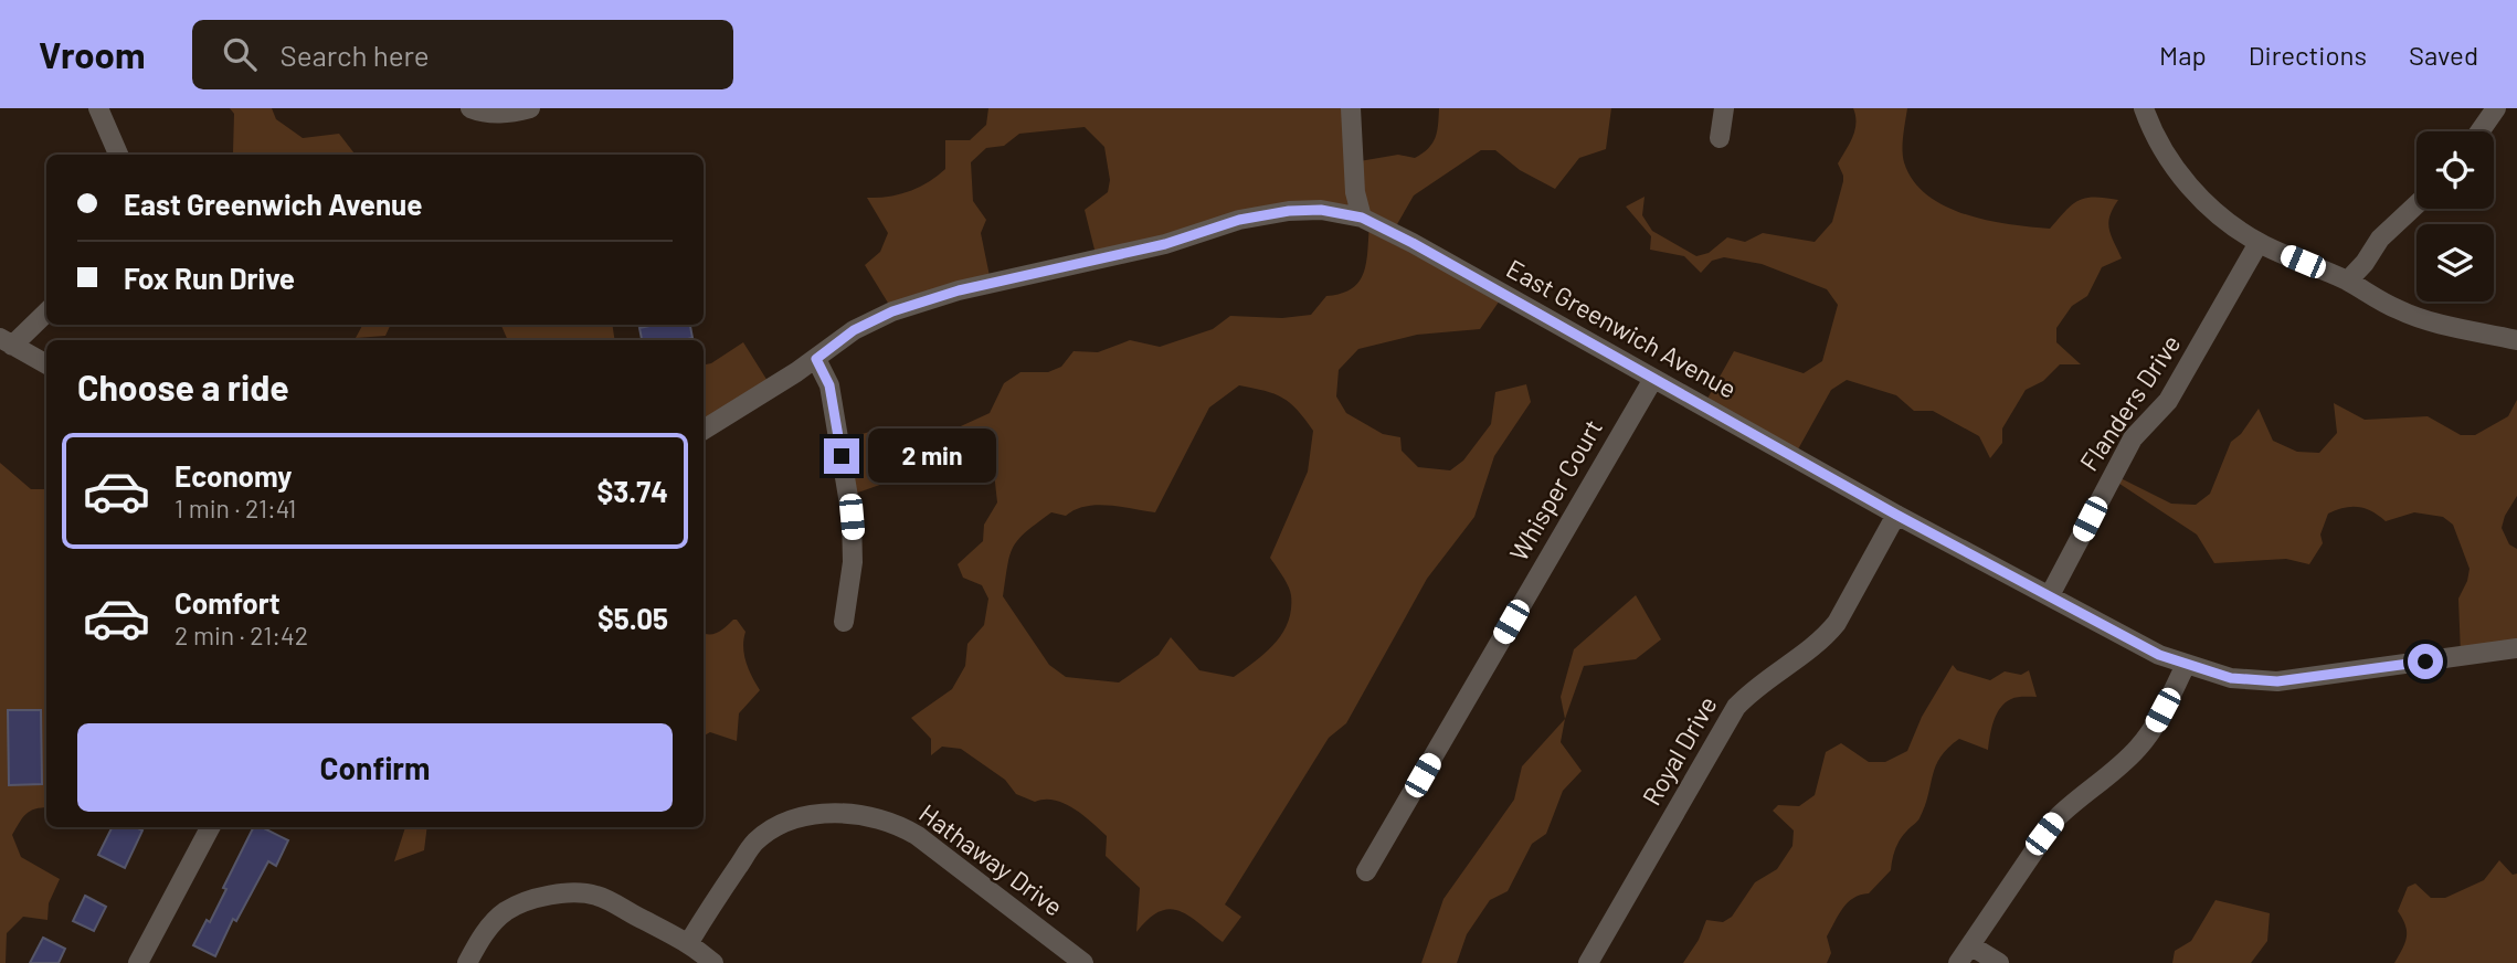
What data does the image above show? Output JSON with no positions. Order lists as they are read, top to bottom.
{
  "streets": {
    "street": [
      "East Greenwich Avenue",
      "Flanders Drive",
      "Whisper Court",
      "Royal Drive",
      "Hathaway Drive"
    ]
  },
  "crossings": [
    ["East Greenwich Avenue", "Flanders Drive"],
    ["East Greenwich Avenue", "Whisper Court"],
    ["East Greenwich Avenue", "Royal Drive"]
  ],
  "page": {
    "header": "Vroom",
    "search": "Search here",
    "nav": ["Map", "Directions", "Saved"],
    "banner": ["East Greenwich Avenue", "Fox Run Drive"],
    "heading": "Choose a ride",
    "bubble": "2 min",
    "list": [
      {
        "name": "Economy",
        "note": "1 min · 21:41",
        "value": "$3.74"
      },
      {
        "name": "Comfort",
        "note": "2 min · 21:42",
        "value": "$5.05"
      }
    ],
    "buttons": "Confirm"
  }
}
